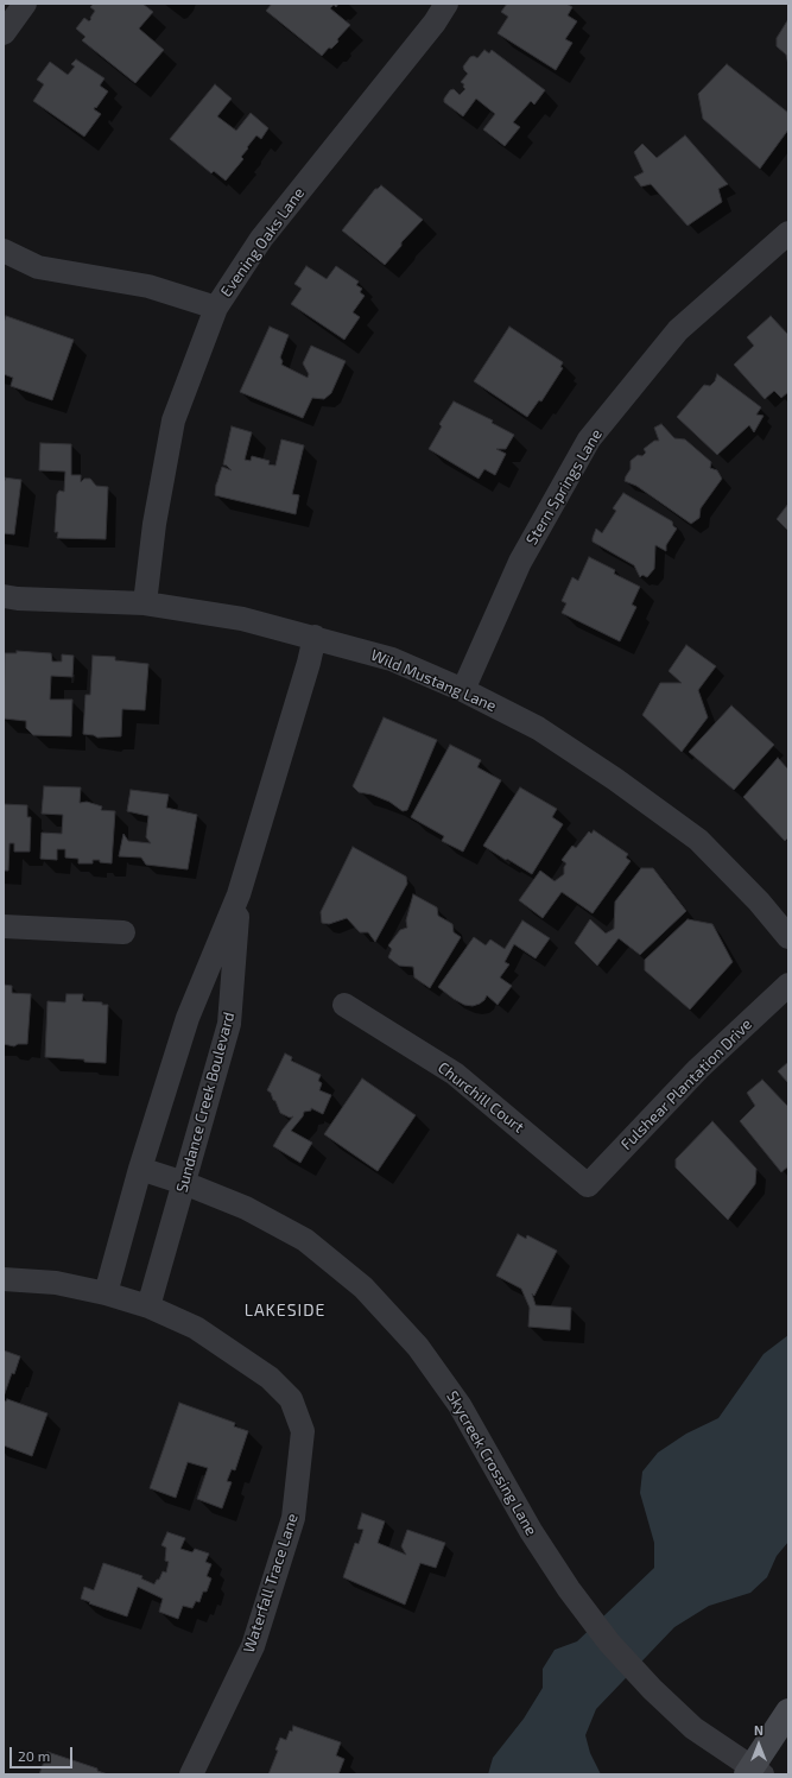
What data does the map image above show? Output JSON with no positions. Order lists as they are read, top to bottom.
{
  "streets": {
    "street": [
      "Evening Oaks Lane",
      "Stern Springs Lane",
      "Wild Mustang Lane",
      "Fulshear Plantation Drive",
      "Churchill Court",
      "Sundance Creek Boulevard",
      "Skycreek Crossing Lane",
      "Waterfall Trace Lane"
    ]
  },
  "crossings": [
    ["Evening Oaks Lane", "Wild Mustang Lane"],
    ["Stern Springs Lane", "Wild Mustang Lane"],
    ["Wild Mustang Lane", "Sundance Creek Boulevard"],
    ["Fulshear Plantation Drive", "Churchill Court"],
    ["Sundance Creek Boulevard", "Skycreek Crossing Lane"],
    ["Sundance Creek Boulevard", "Waterfall Trace Lane"]
  ],
  "districts": ["LAKESIDE"],
  "scale_bar": "20 m",
  "north": "top"
}
